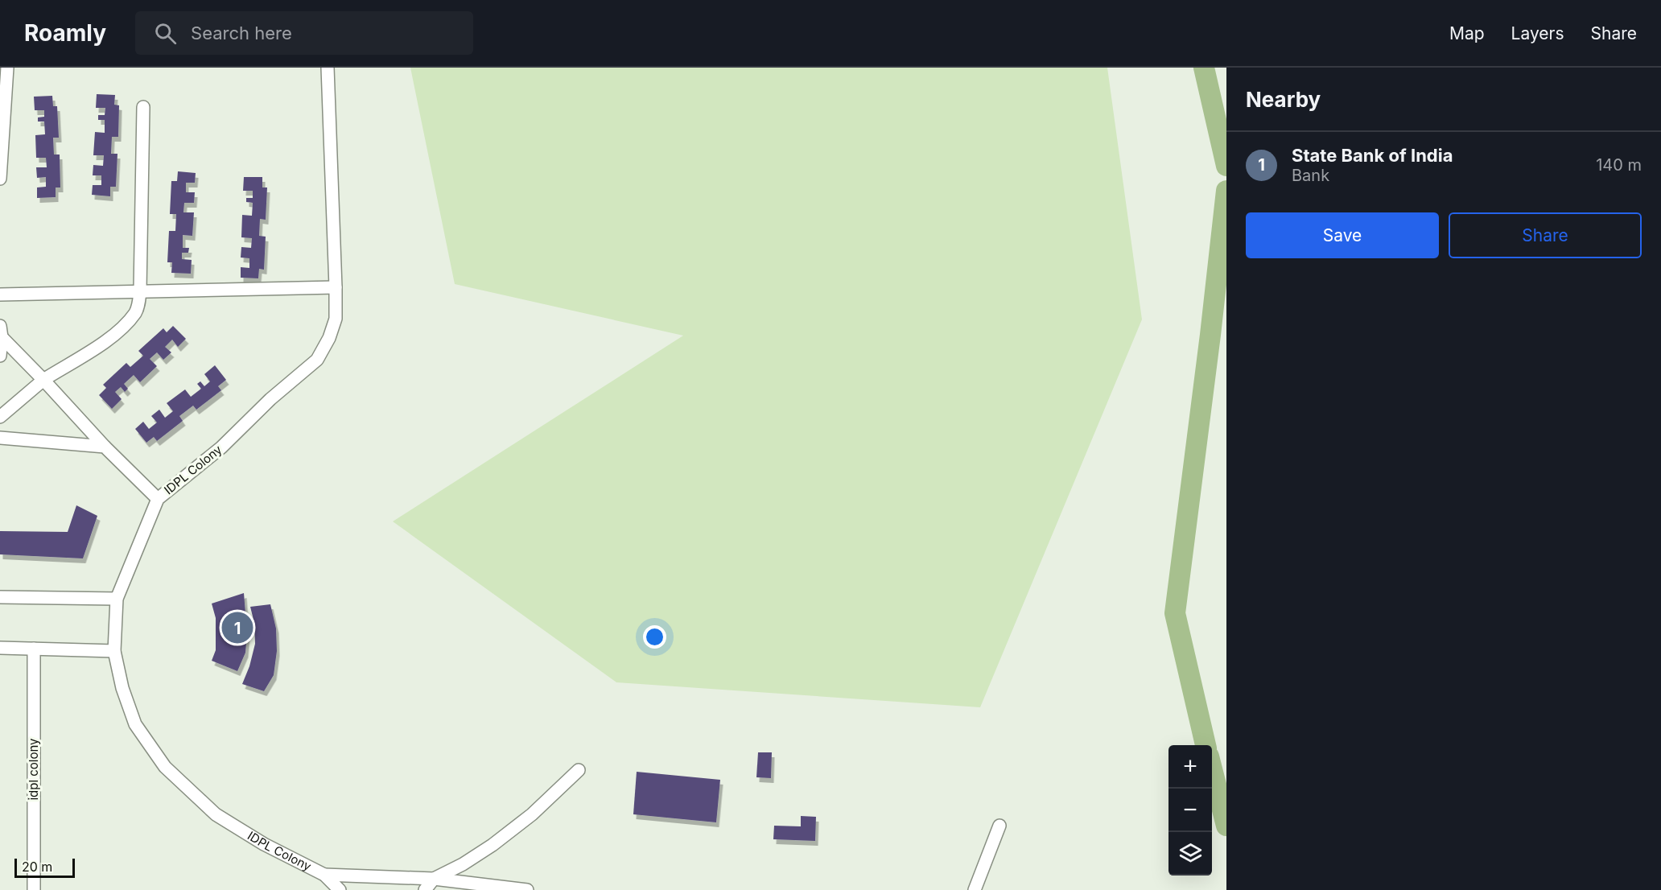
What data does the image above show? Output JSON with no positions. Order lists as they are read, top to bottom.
{
  "streets": {
    "lane": ["IDPL Colony", "idpl colony"]
  },
  "scale_bar": "20 m",
  "page": {
    "header": "Roamly",
    "search": "Search here",
    "nav": ["Map", "Layers", "Share"],
    "heading": "Nearby",
    "list": [
      {
        "mark": "1",
        "name": "State Bank of India",
        "note": "Bank",
        "value": "140 m"
      }
    ],
    "buttons": ["Save", "Share"],
    "pins": "1",
    "map_buttons": ["+", "−"],
    "scale": "20 m"
  }
}
